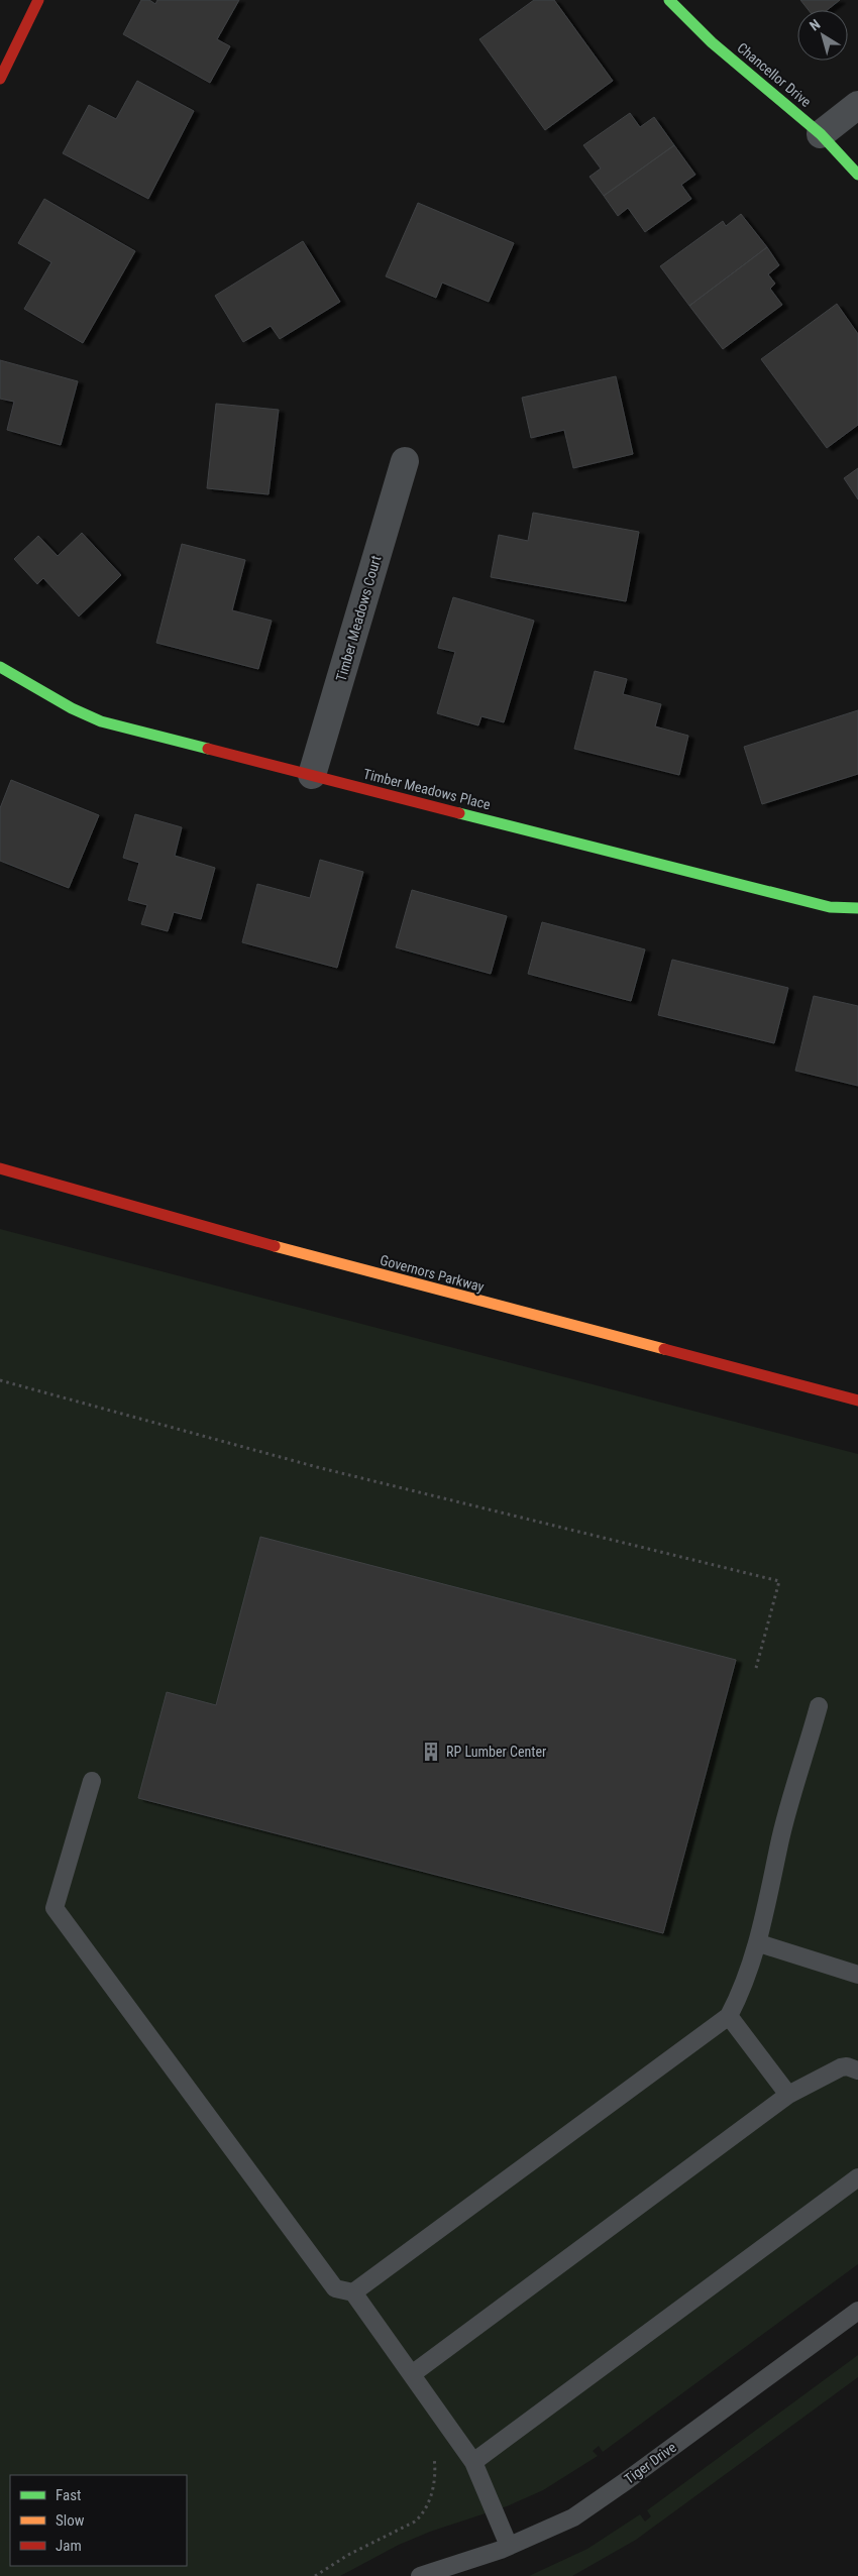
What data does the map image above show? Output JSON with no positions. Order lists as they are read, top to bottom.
{
  "streets": {
    "street": [
      "Chancellor Drive",
      "Timber Meadows Court",
      "Timber Meadows Place",
      "Governors Parkway"
    ],
    "lane": ["Tiger Drive"]
  },
  "crossings": [
    ["Timber Meadows Court", "Timber Meadows Place"]
  ],
  "places": {
    "building": ["RP Lumber Center"]
  },
  "legend": ["Fast", "Slow", "Jam"],
  "north": "top left"
}
